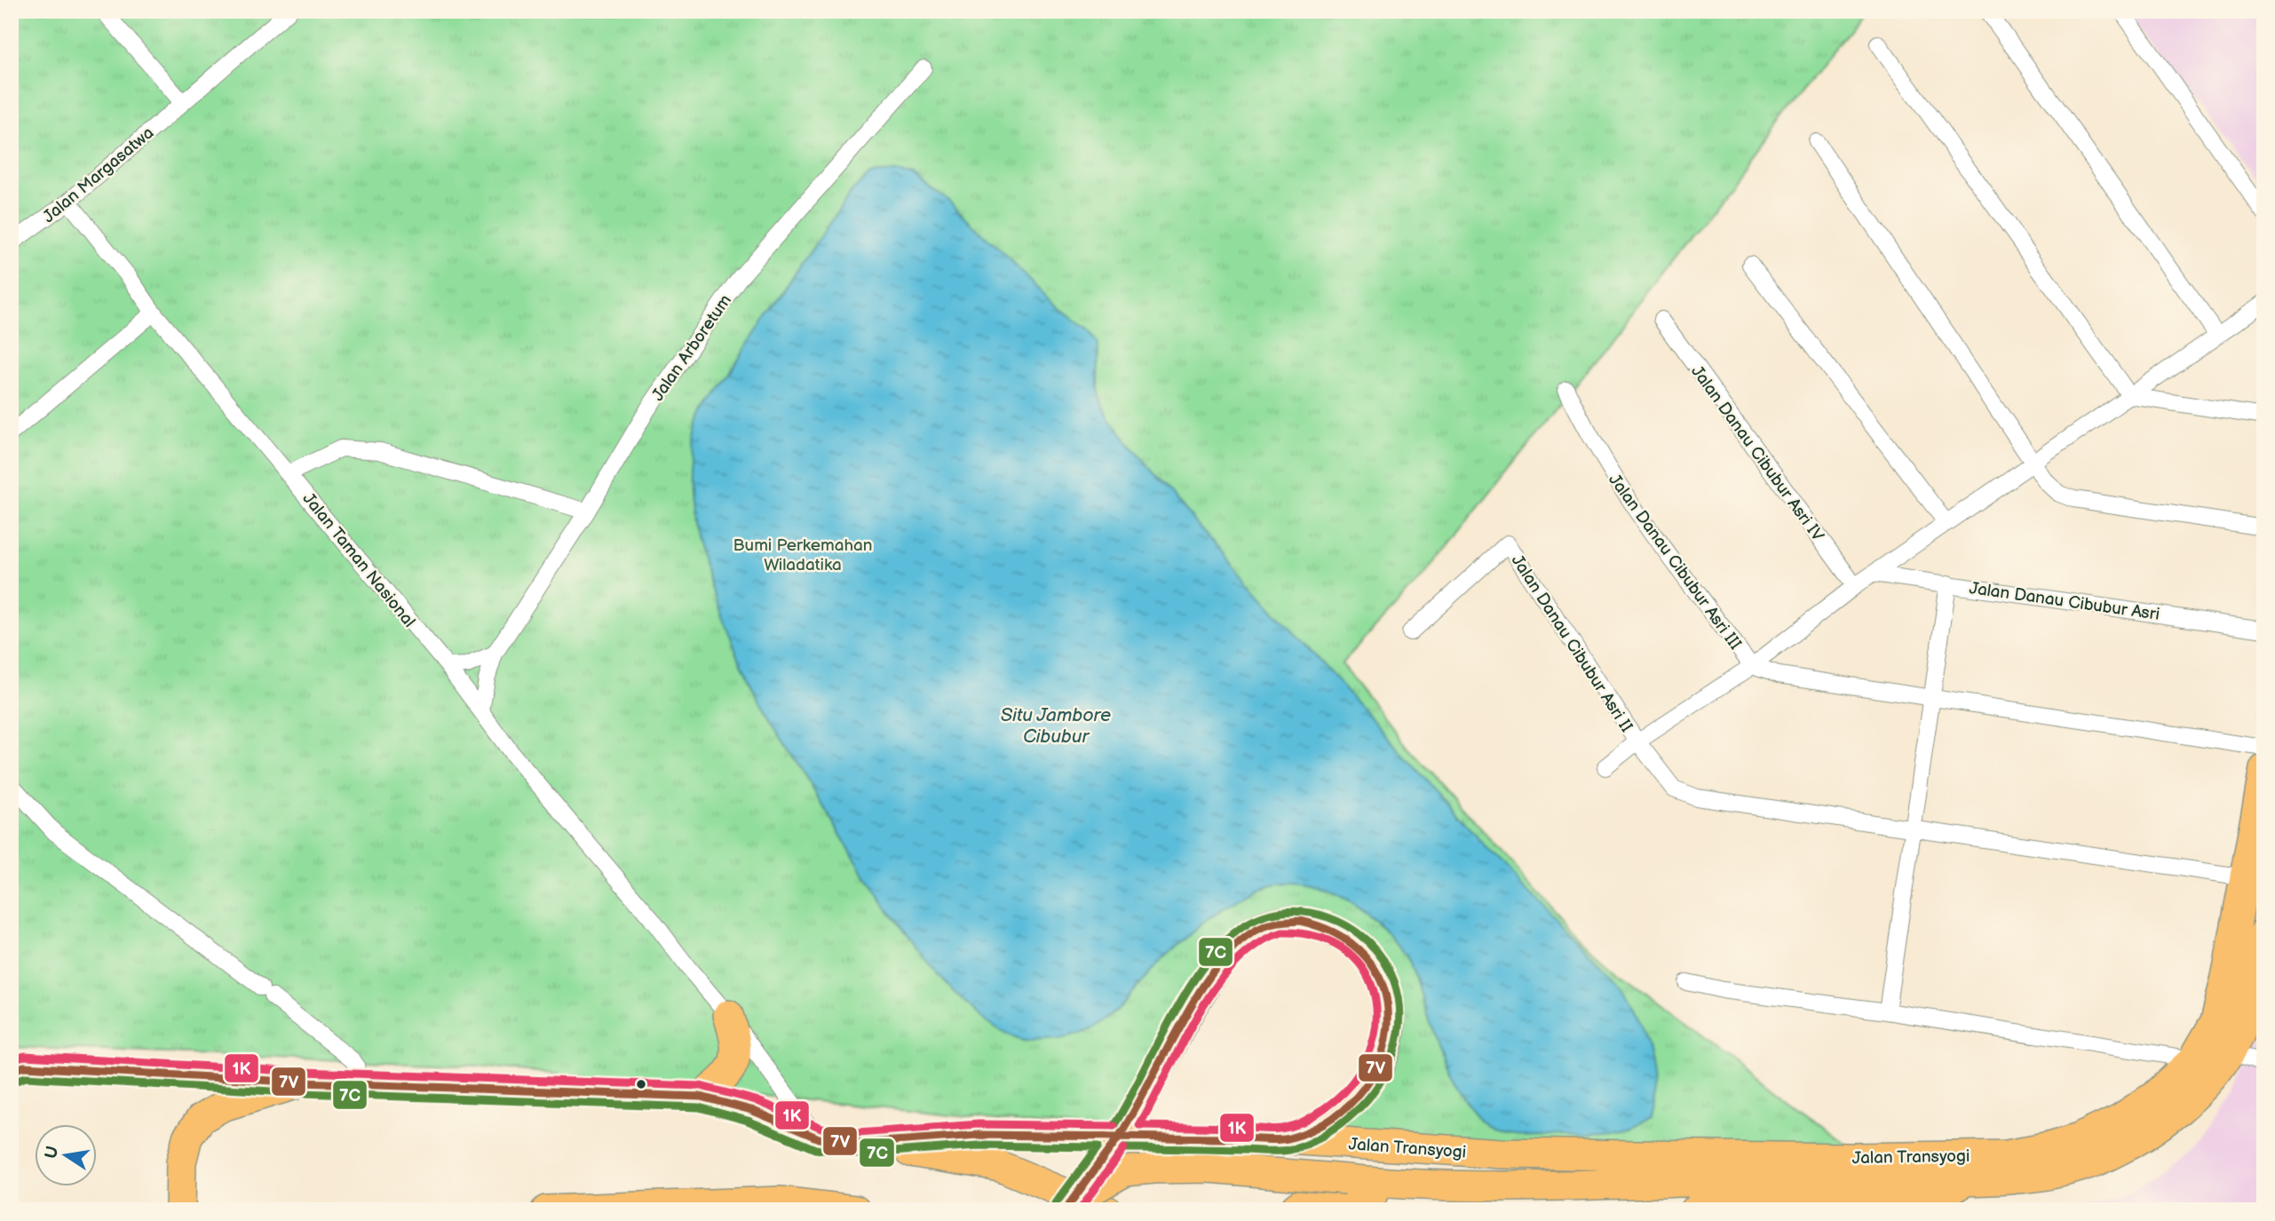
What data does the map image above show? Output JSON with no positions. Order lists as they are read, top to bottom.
{
  "streets": {
    "highway": ["Jalan Transyogi"],
    "street": [
      "Jalan Margasatwa",
      "Jalan Arboretum",
      "Jalan Danau Cibubur Asri IV",
      "Jalan Taman Nasional",
      "Jalan Danau Cibubur Asri III",
      "Jalan Danau Cibubur Asri",
      "Jalan Danau Cibubur Asri II"
    ]
  },
  "crossings": [
    ["Jalan Margasatwa", "Jalan Taman Nasional"],
    ["Jalan Arboretum", "Jalan Taman Nasional"],
    ["Jalan Taman Nasional", "Jalan Transyogi"],
    ["Jalan Danau Cibubur Asri II", "Jalan Transyogi"]
  ],
  "water": ["Situ Jambore Cibubur"],
  "parks": ["Bumi Perkemahan Wiladatika"],
  "lines": ["transit line 7C", "transit line 7V", "transit line 1K"],
  "north": "left"
}
